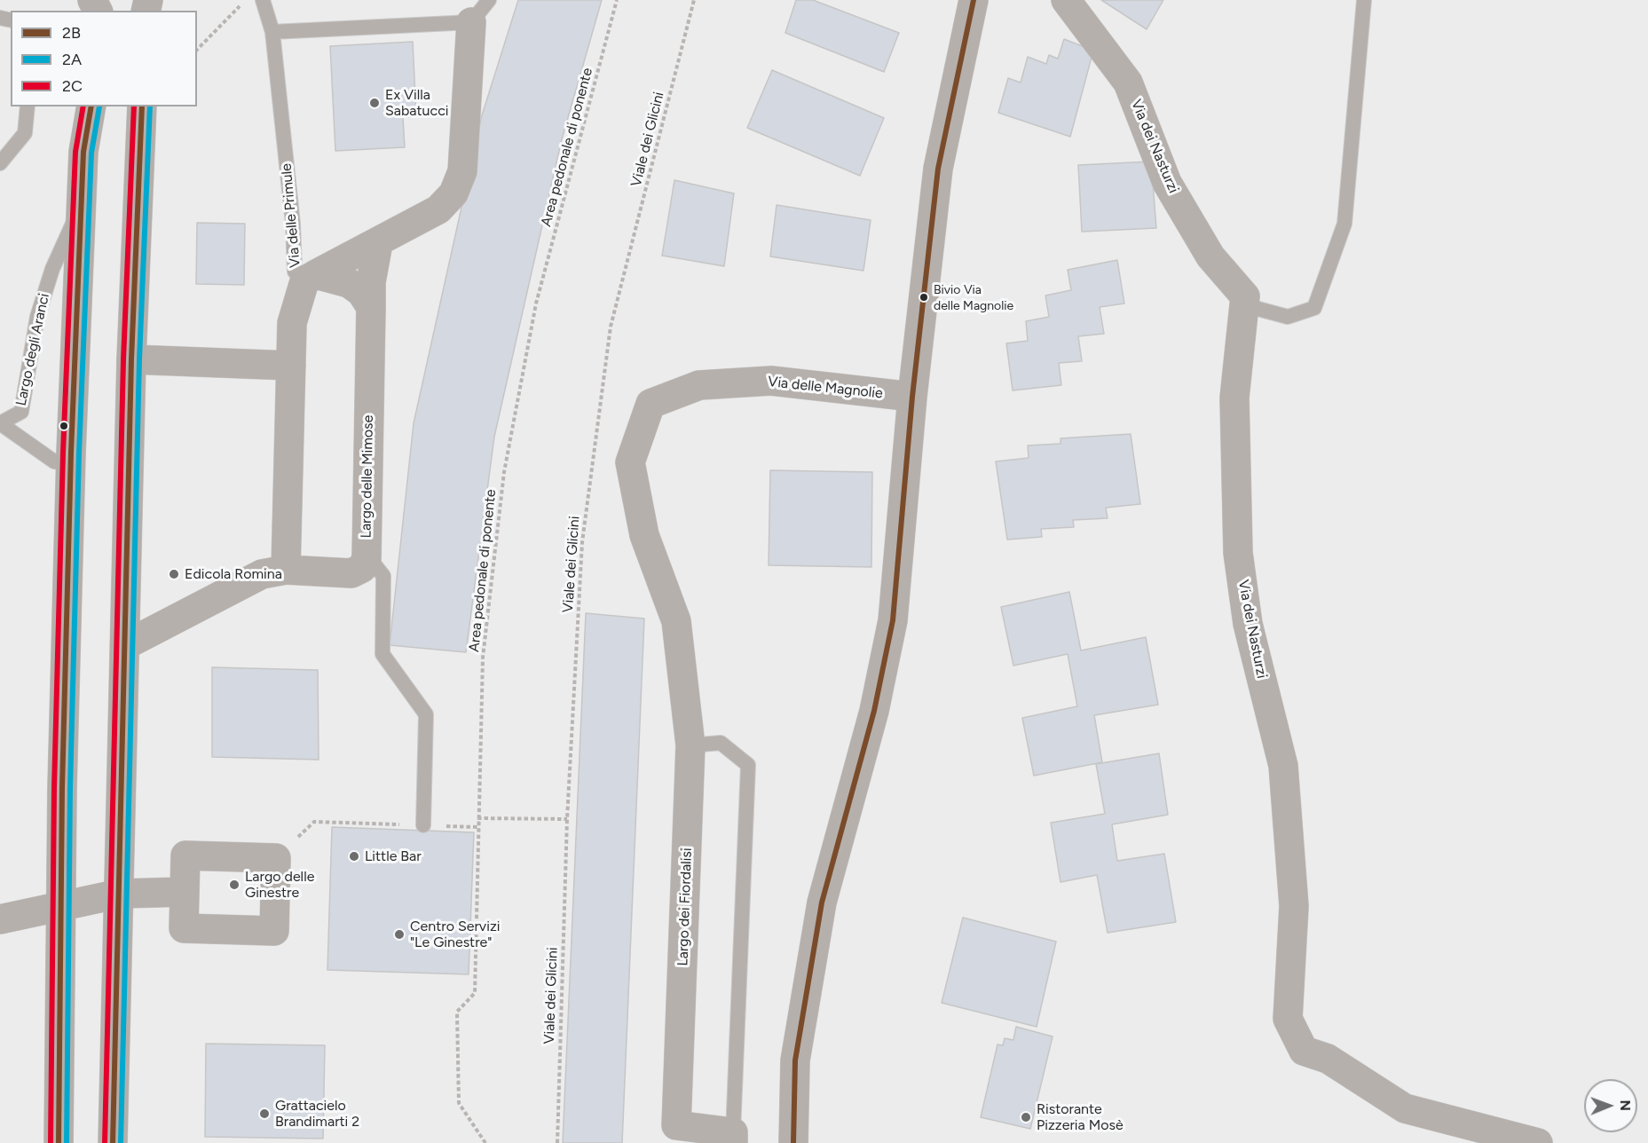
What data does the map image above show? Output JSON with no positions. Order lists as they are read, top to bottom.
{
  "streets": {
    "street": [
      "Via dei Nasturzi",
      "Via delle Primule",
      "Via delle Magnolie",
      "Largo delle Mimose",
      "Largo dei Fiordalisi"
    ],
    "lane": ["Largo degli Aranci"],
    "path": ["Viale dei Glicini", "Area pedonale di ponente"]
  },
  "crossings": [
    ["Via delle Magnolie", "Largo dei Fiordalisi"]
  ],
  "places": [
    "Ex Villa Sabatucci",
    "Bivio Via delle Magnolie",
    "Edicola Romina",
    "Little Bar",
    "Largo delle Ginestre",
    "Centro Servizi \"Le Ginestre\"",
    "Grattacielo Brandimarti 2",
    "Ristorante Pizzeria Mosè"
  ],
  "lines": ["transit line 2B", "transit line 2A", "transit line 2C"],
  "legend": ["2B", "2A", "2C"],
  "north": "right"
}
